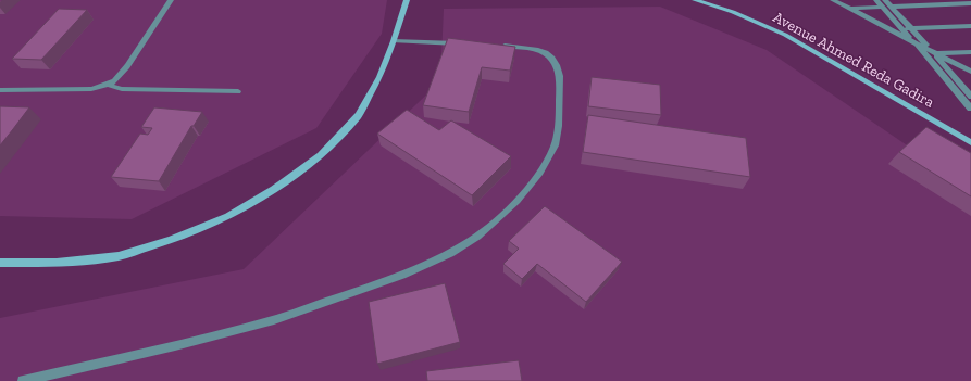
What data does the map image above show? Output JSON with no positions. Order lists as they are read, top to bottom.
{
  "streets": {
    "main road": ["Avenue Ahmed Reda Gadira"]
  }
}
